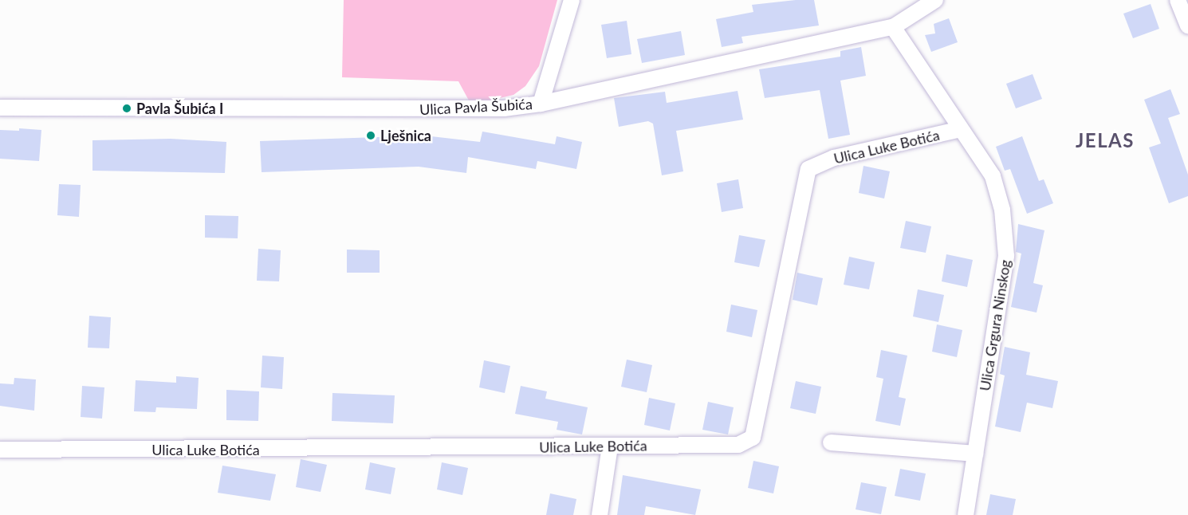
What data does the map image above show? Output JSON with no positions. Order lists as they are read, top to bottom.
{
  "streets": {
    "street": ["Ulica Pavla Šubića", "Ulica Luke Botića", "Ulica Grgura Ninskog"]
  },
  "crossings": [
    ["Ulica Pavla Šubića", "Ulica Grgura Ninskog"],
    ["Ulica Luke Botića", "Ulica Grgura Ninskog"]
  ],
  "districts": ["JELAS"],
  "places": ["Pavla Šubića I", "Lješnica"]
}
